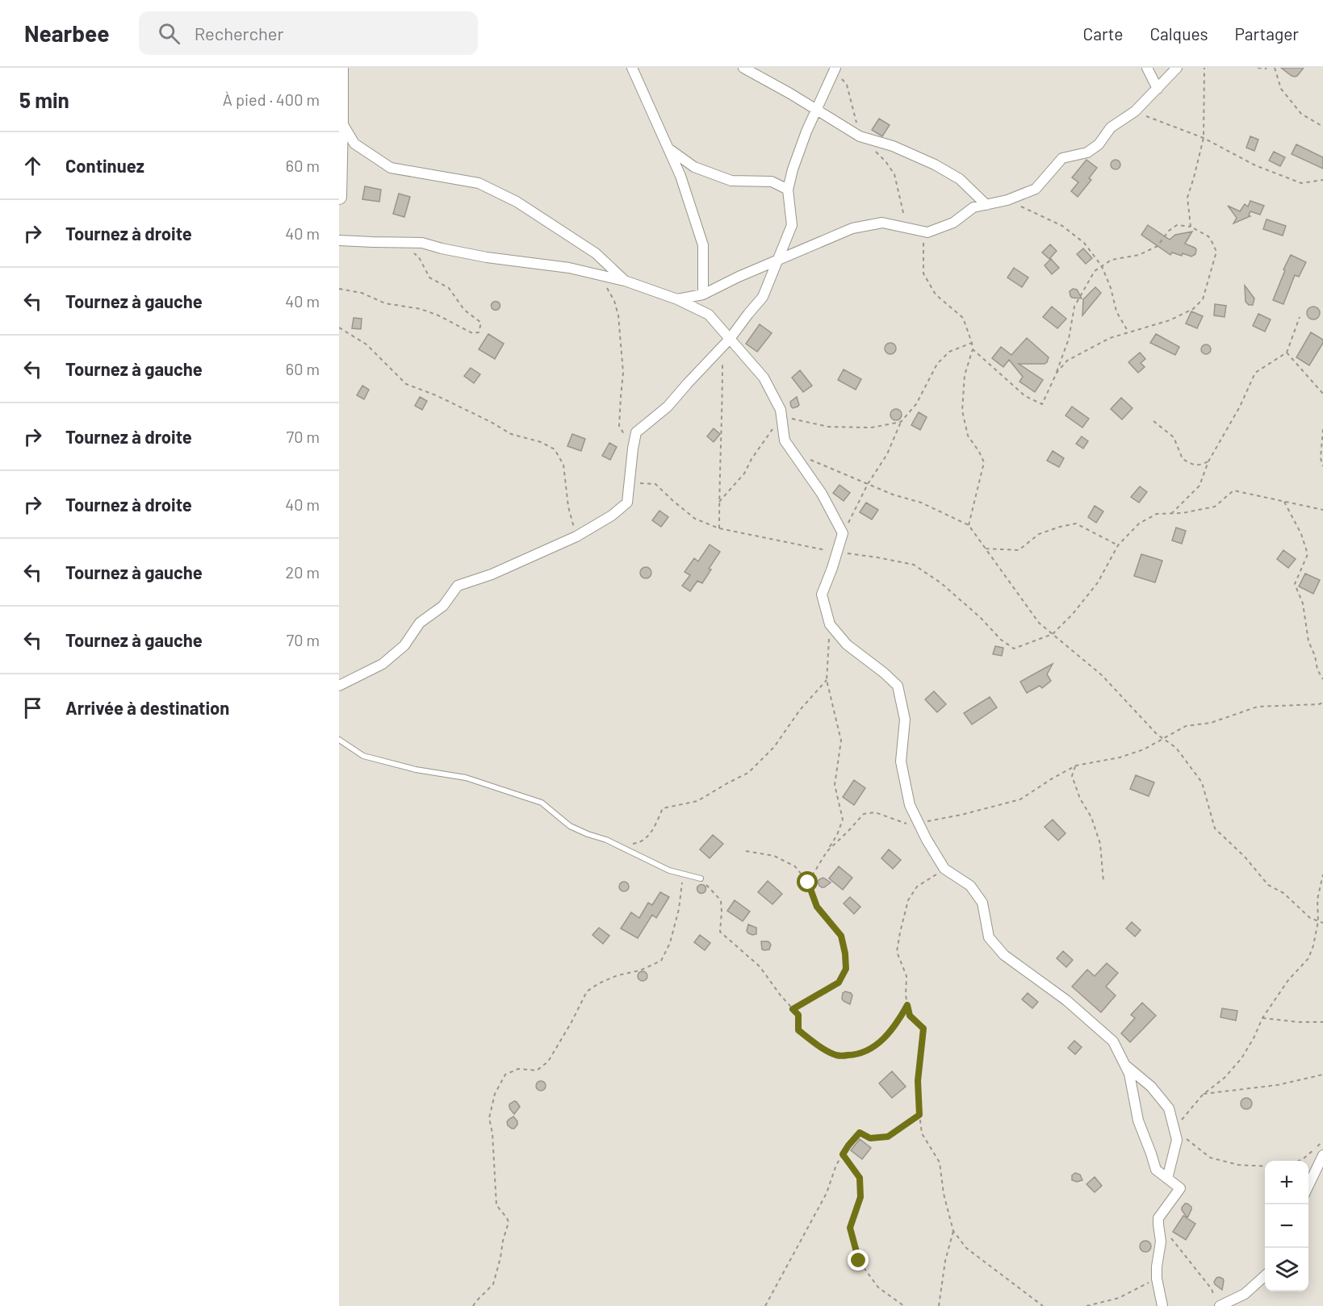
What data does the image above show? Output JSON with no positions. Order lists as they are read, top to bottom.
{
  "page": {
    "header": "Nearbee",
    "search": "Rechercher",
    "nav": ["Carte", "Calques", "Partager"],
    "heading": ["5 min", "À pied · 400 m"],
    "list": [
      ["Continuez", "60 m"],
      ["Tournez à droite", "40 m"],
      ["Tournez à gauche", "40 m"],
      ["Tournez à gauche", "60 m"],
      ["Tournez à droite", "70 m"],
      ["Tournez à droite", "40 m"],
      ["Tournez à gauche", "20 m"],
      ["Tournez à gauche", "70 m"],
      "Arrivée à destination"
    ],
    "map_buttons": ["+", "−"]
  }
}
